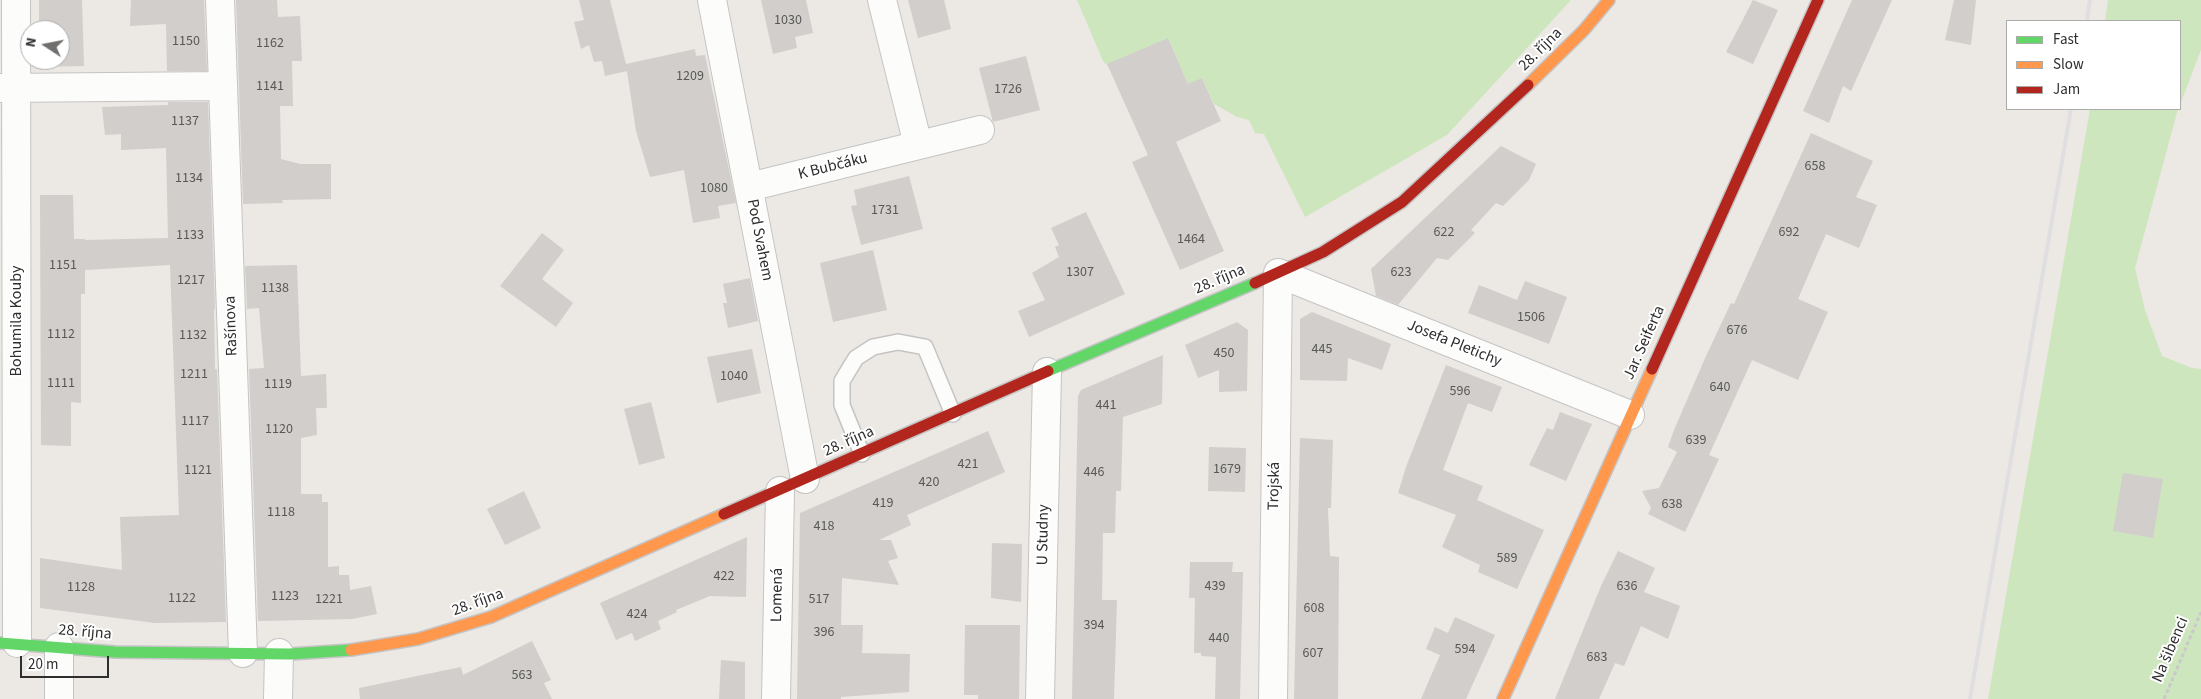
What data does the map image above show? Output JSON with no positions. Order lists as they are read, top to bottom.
{
  "streets": {
    "main road": ["28. října", "Jar. Seiferta"],
    "street": [
      "K Bubčáku",
      "Pod Svahem",
      "Bohumila Kouby",
      "Rašínova",
      "Josefa Pletichy",
      "Trojská",
      "U Studny",
      "Lomená"
    ],
    "path": ["Na šibenci"]
  },
  "crossings": [
    ["28. října", "Pod Svahem"],
    ["28. října", "Bohumila Kouby"],
    ["28. října", "Rašínova"],
    ["28. října", "Josefa Pletichy"],
    ["28. října", "Trojská"],
    ["28. října", "U Studny"],
    ["28. října", "Lomená"],
    ["K Bubčáku", "Pod Svahem"],
    ["Jar. Seiferta", "Josefa Pletichy"],
    ["Josefa Pletichy", "Trojská"]
  ],
  "house_numbers": [
    "1030",
    "1150",
    "1162",
    "1209",
    "1141",
    "1726",
    "1137",
    "658",
    "1134",
    "1080",
    "1731",
    "622",
    "692",
    "1133",
    "1464",
    "1151",
    "1307",
    "623",
    "1217",
    "1138",
    "1506",
    "676",
    "1112",
    "1132",
    "445",
    "450",
    "1211",
    "1040",
    "1111",
    "1119",
    "640",
    "596",
    "441",
    "1117",
    "1120",
    "639",
    "421",
    "1679",
    "1121",
    "446",
    "420",
    "419",
    "638",
    "1118",
    "418",
    "589",
    "422",
    "439",
    "636",
    "1128",
    "1123",
    "1122",
    "1221",
    "517",
    "608",
    "424",
    "394",
    "396",
    "440",
    "594",
    "607",
    "683",
    "563"
  ],
  "legend": ["Fast", "Slow", "Jam"],
  "scale_bar": "20 m",
  "north": "left"
}
